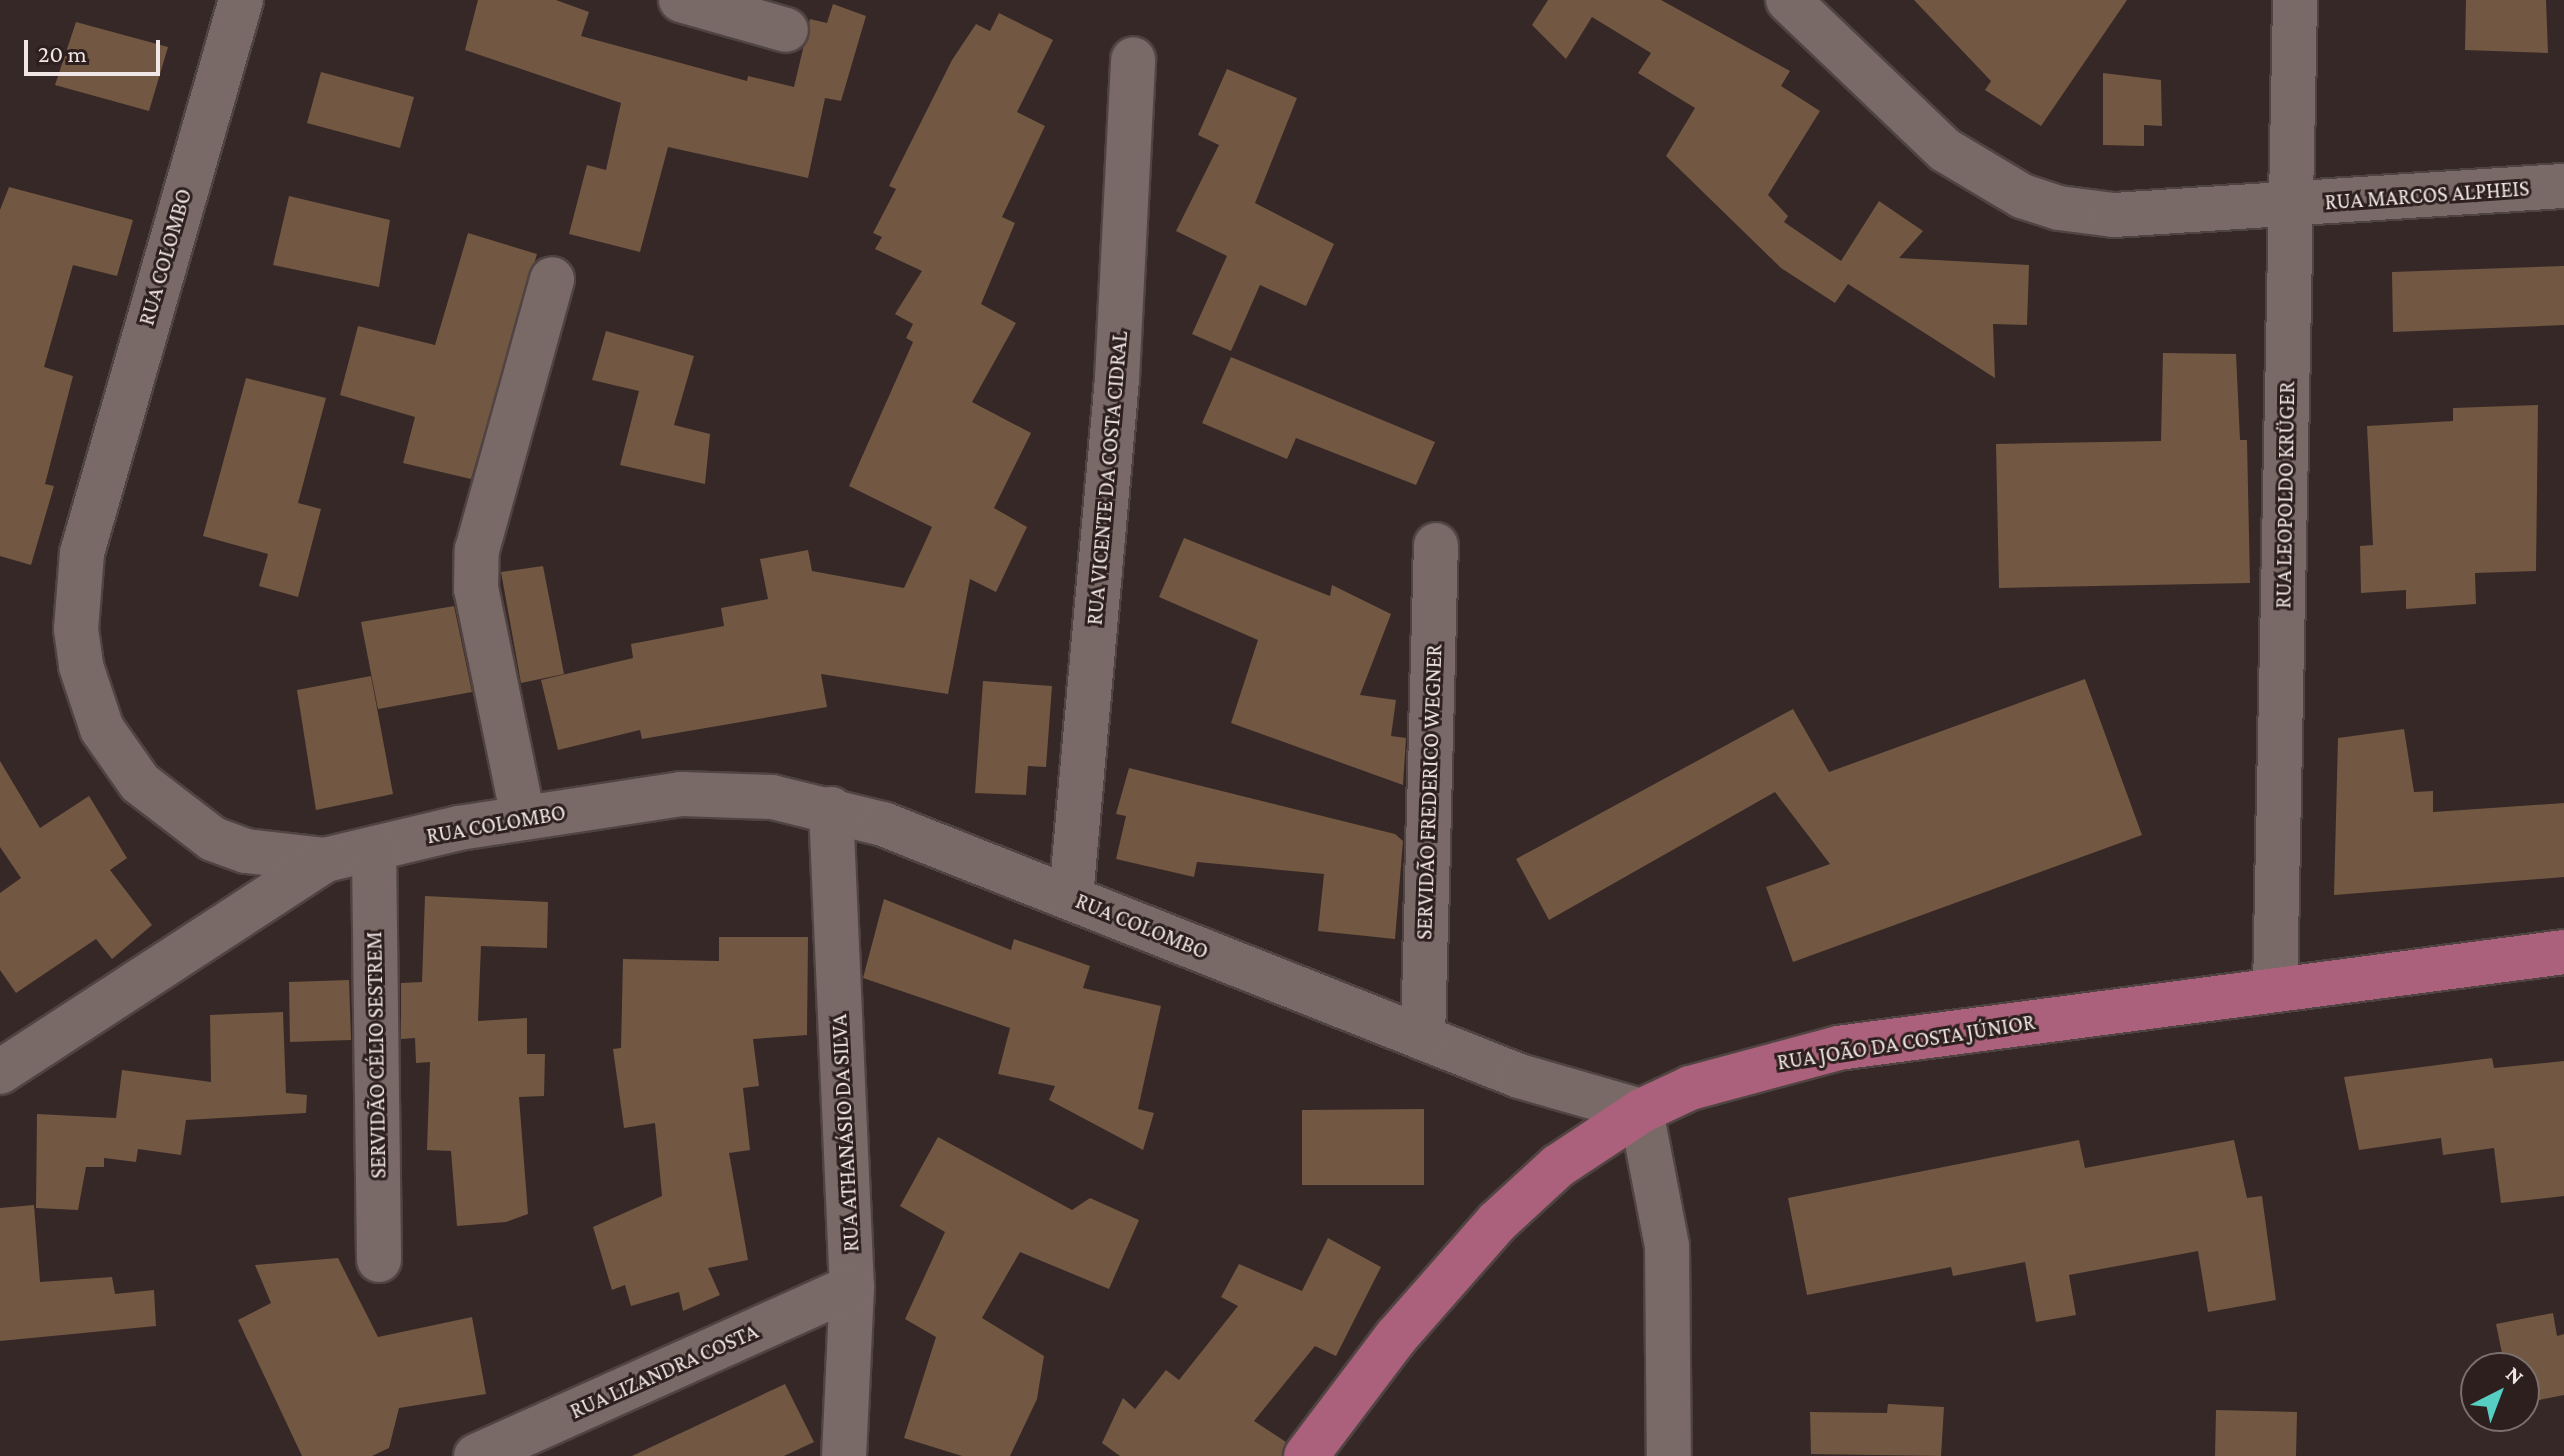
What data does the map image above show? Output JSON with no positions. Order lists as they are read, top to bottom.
{
  "streets": {
    "main road": ["RUA JOÃO DA COSTA JÚNIOR"],
    "street": [
      "RUA MARCOS ALPHEIS",
      "RUA COLOMBO",
      "RUA VICENTE DA COSTA CIDRAL",
      "RUA LEOPOLDO KRÜGER",
      "SERVIDÃO FREDERICO WEGNER",
      "SERVIDÃO CÉLIO SESTREM",
      "RUA ATHANÁSIO DA SILVA",
      "RUA LIZANDRA COSTA"
    ]
  },
  "crossings": [
    ["RUA MARCOS ALPHEIS", "RUA LEOPOLDO KRÜGER"],
    ["RUA COLOMBO", "RUA VICENTE DA COSTA CIDRAL"],
    ["RUA COLOMBO", "SERVIDÃO FREDERICO WEGNER"],
    ["RUA COLOMBO", "RUA JOÃO DA COSTA JÚNIOR"],
    ["RUA COLOMBO", "SERVIDÃO CÉLIO SESTREM"],
    ["RUA COLOMBO", "RUA ATHANÁSIO DA SILVA"],
    ["RUA LEOPOLDO KRÜGER", "RUA JOÃO DA COSTA JÚNIOR"],
    ["RUA ATHANÁSIO DA SILVA", "RUA LIZANDRA COSTA"]
  ],
  "scale_bar": "20 m",
  "north": "top right"
}
